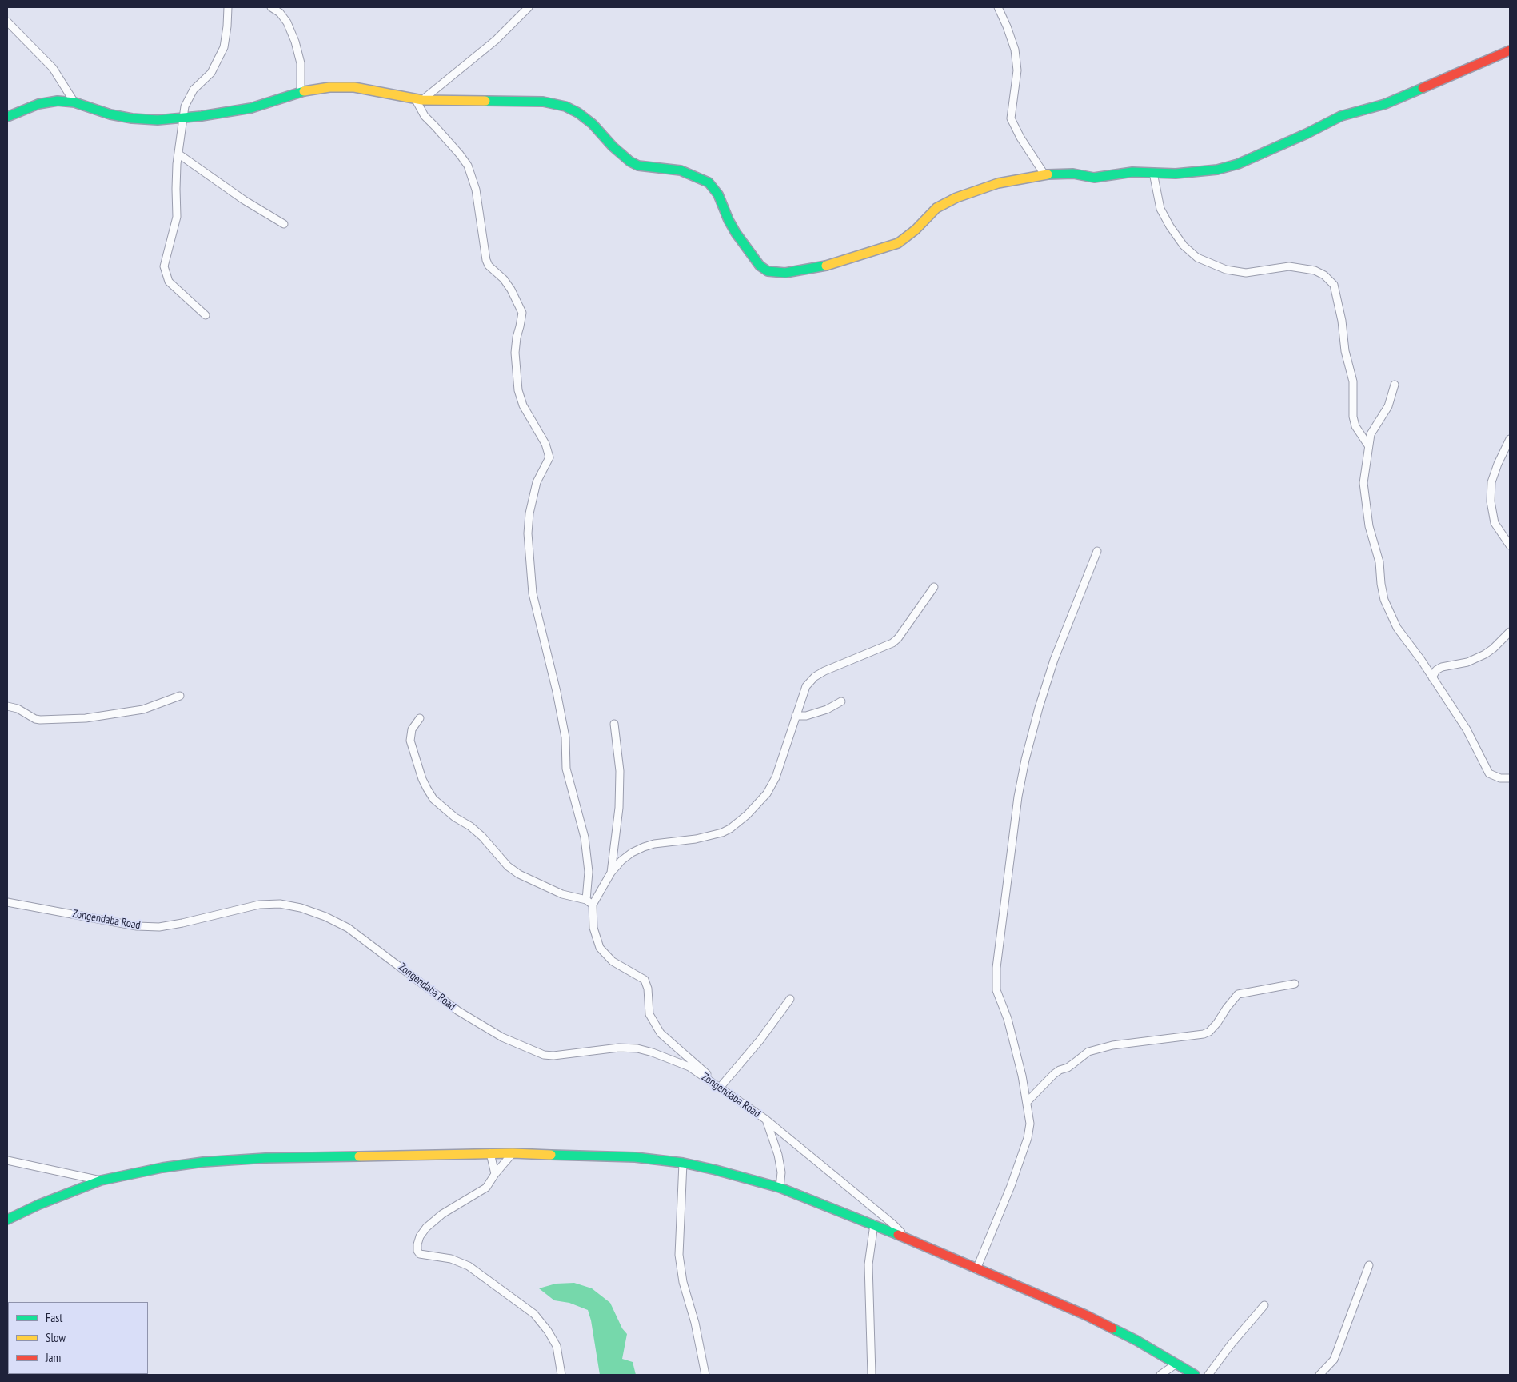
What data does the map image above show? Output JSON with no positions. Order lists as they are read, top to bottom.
{
  "streets": {
    "street": ["Zongendaba Road"]
  },
  "legend": ["Fast", "Slow", "Jam"]
}
